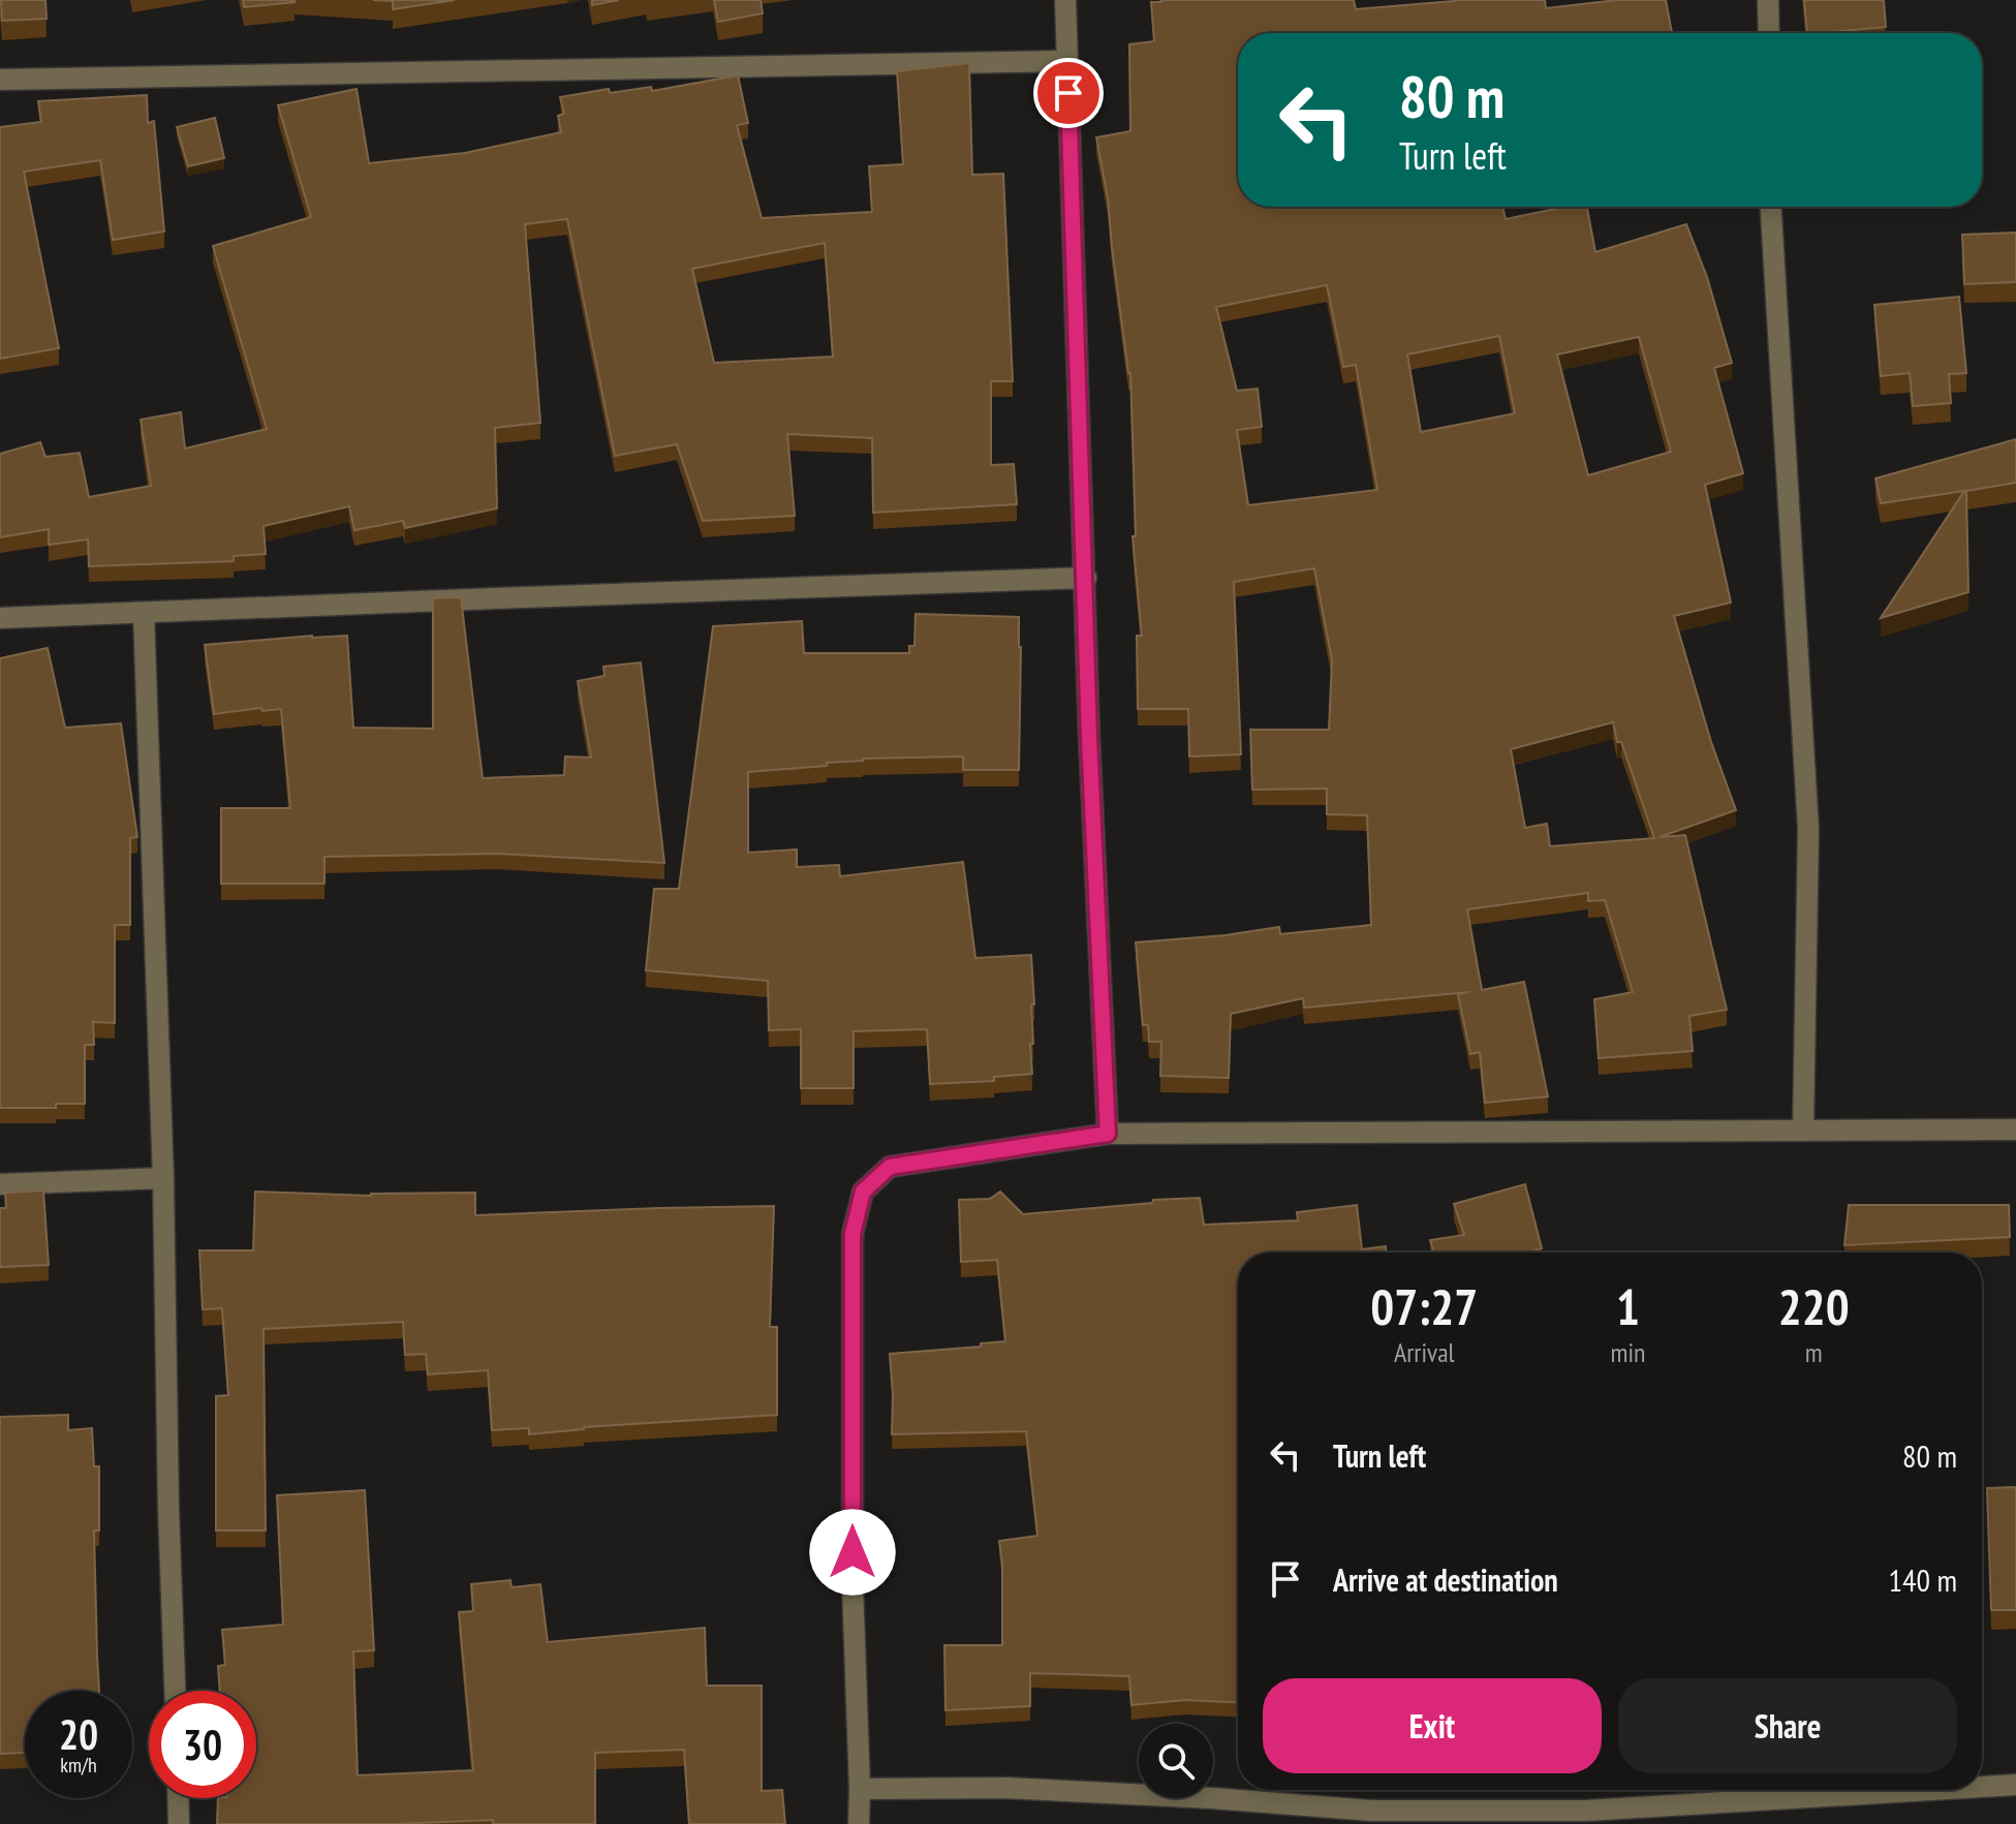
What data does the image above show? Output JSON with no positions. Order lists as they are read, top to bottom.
{
  "page": {
    "turn": ["80 m", "Turn left"],
    "eta": [
      "07:27",
      "Arrival",
      "1",
      "min",
      "220",
      "m"
    ],
    "list": [
      {
        "name": "Turn left",
        "value": "80 m"
      },
      {
        "name": "Arrive at destination",
        "value": "140 m"
      }
    ],
    "buttons": ["Exit", "Share"],
    "speed": "20 km/h",
    "limit": "30"
  }
}
